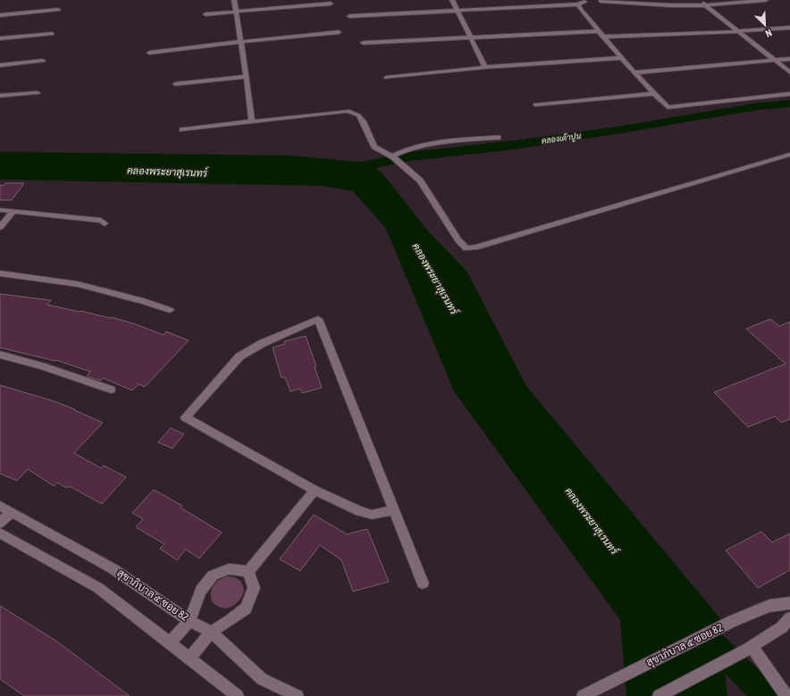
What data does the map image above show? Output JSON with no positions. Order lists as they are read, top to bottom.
{
  "streets": {
    "street": ["สุขาภิบาล ๕ ซอย 82"]
  },
  "water": ["คลองเต้าปูน", "คลองพระยาสุเรนทร์"],
  "north": "bottom right"
}
